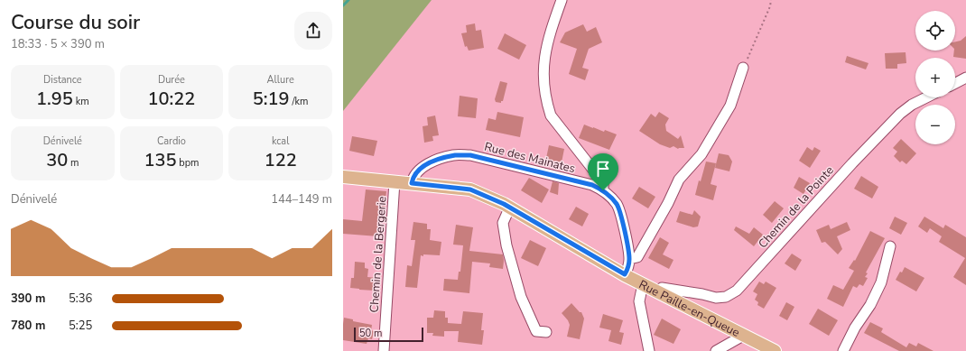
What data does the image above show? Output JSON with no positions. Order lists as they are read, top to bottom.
{
  "streets": {
    "main road": ["Rue Paille-en-Queue"],
    "street": ["Rue des Mainates", "Chemin de la Pointe", "Chemin de la Bergerie"]
  },
  "crossings": [
    ["Rue des Mainates", "Rue Paille-en-Queue"],
    ["Chemin de la Pointe", "Rue Paille-en-Queue"],
    ["Chemin de la Bergerie", "Rue Paille-en-Queue"]
  ],
  "scale_bar": "50 m",
  "page": {
    "heading": ["Course du soir", "18:33 · 5 × 390 m"],
    "map_buttons": ["+", "−"],
    "stats": [
      ["Distance", "1.95 km"],
      ["Durée", "10:22"],
      ["Allure", "5:19 /km"],
      ["Dénivelé", "30 m"],
      ["Cardio", "135 bpm"],
      ["kcal", "122"]
    ],
    "chart": ["Dénivelé", "144–149 m"],
    "list": [
      {
        "name": "390 m",
        "note": "5:36"
      },
      {
        "name": "780 m",
        "note": "5:25"
      }
    ],
    "scale": "50 m"
  }
}
